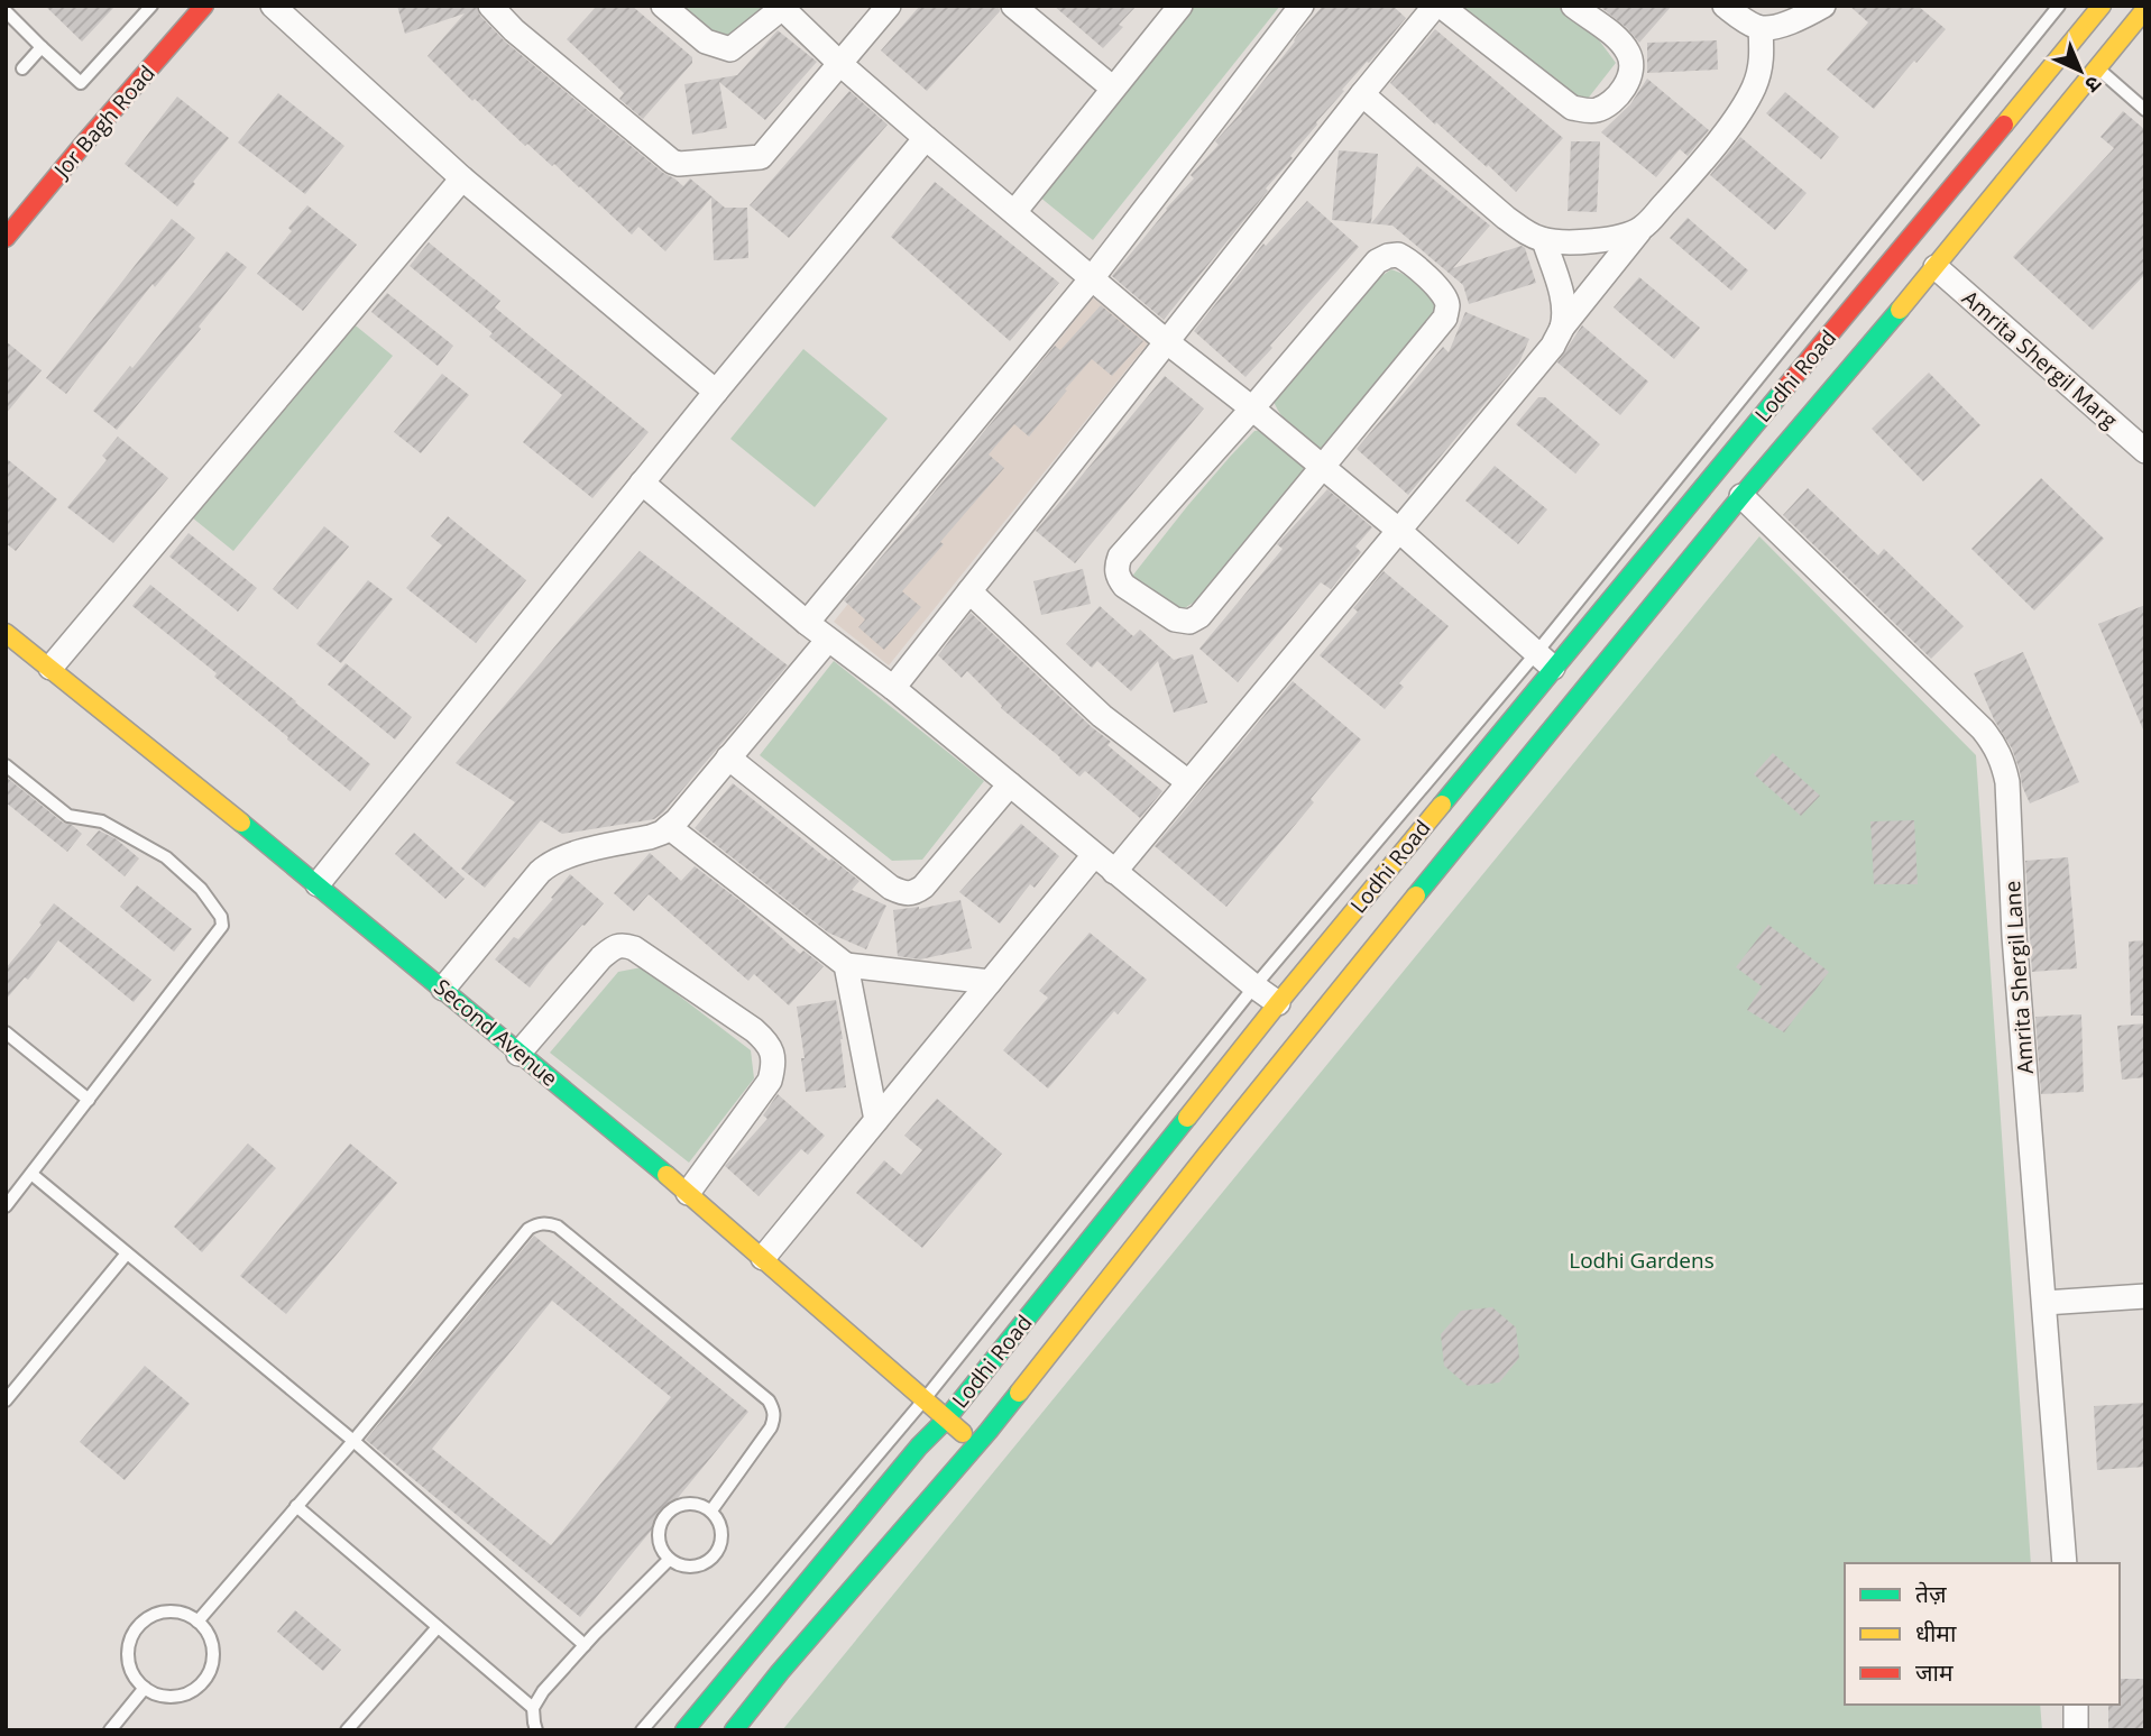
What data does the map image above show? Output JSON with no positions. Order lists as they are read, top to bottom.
{
  "streets": {
    "main road": ["Jor Bagh Road", "Lodhi Road", "Second Avenue"],
    "street": ["Amrita Shergil Marg", "Amrita Shergil Lane"]
  },
  "crossings": [
    ["Amrita Shergil Marg", "Lodhi Road"],
    ["Lodhi Road", "Amrita Shergil Lane"],
    ["Lodhi Road", "Second Avenue"]
  ],
  "parks": ["Lodhi Gardens"],
  "legend": ["तेज़", "धीमा", "जाम"],
  "north": "bottom right"
}
